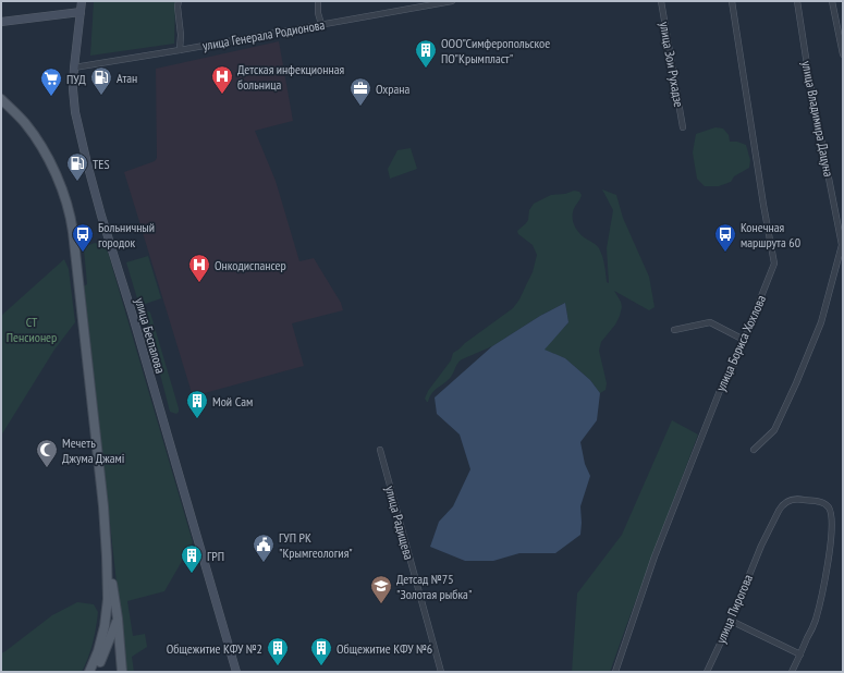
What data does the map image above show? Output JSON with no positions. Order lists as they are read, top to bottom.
{
  "streets": {
    "main road": ["улица Беспалова"],
    "street": [
      "улица Генерала Родионова",
      "улица Зои Рухадзе",
      "улица Владимира Дацуна",
      "улица Бориса Хохлова",
      "улица Радищева",
      "улица Пирогова"
    ]
  },
  "crossings": [
    ["улица Генерала Родионова", "улица Беспалова"]
  ],
  "parks": ["СТ Пенсионер"],
  "places": {
    "building": [
      "ООО\"Симферопольское ПО\"Крымпласт\"",
      "Мой Сам",
      "ГРП",
      "Общежитие КФУ №2",
      "Общежитие КФУ №6"
    ],
    "hospital": ["Детская инфекционная больница", "Онкодиспансер"],
    "fuel station": ["Атан", "TES"],
    "supermarket": ["ПУД"],
    "office": ["Охрана"],
    "bus stop": ["Больничный городок", "Конечная маршрута 60"],
    "mosque": ["Мечеть Джума Джамі"],
    "public building": ["ГУП РК \"Крымгеология\""],
    "school or university": ["Детсад №75 \"Золотая рыбка\""]
  }
}
